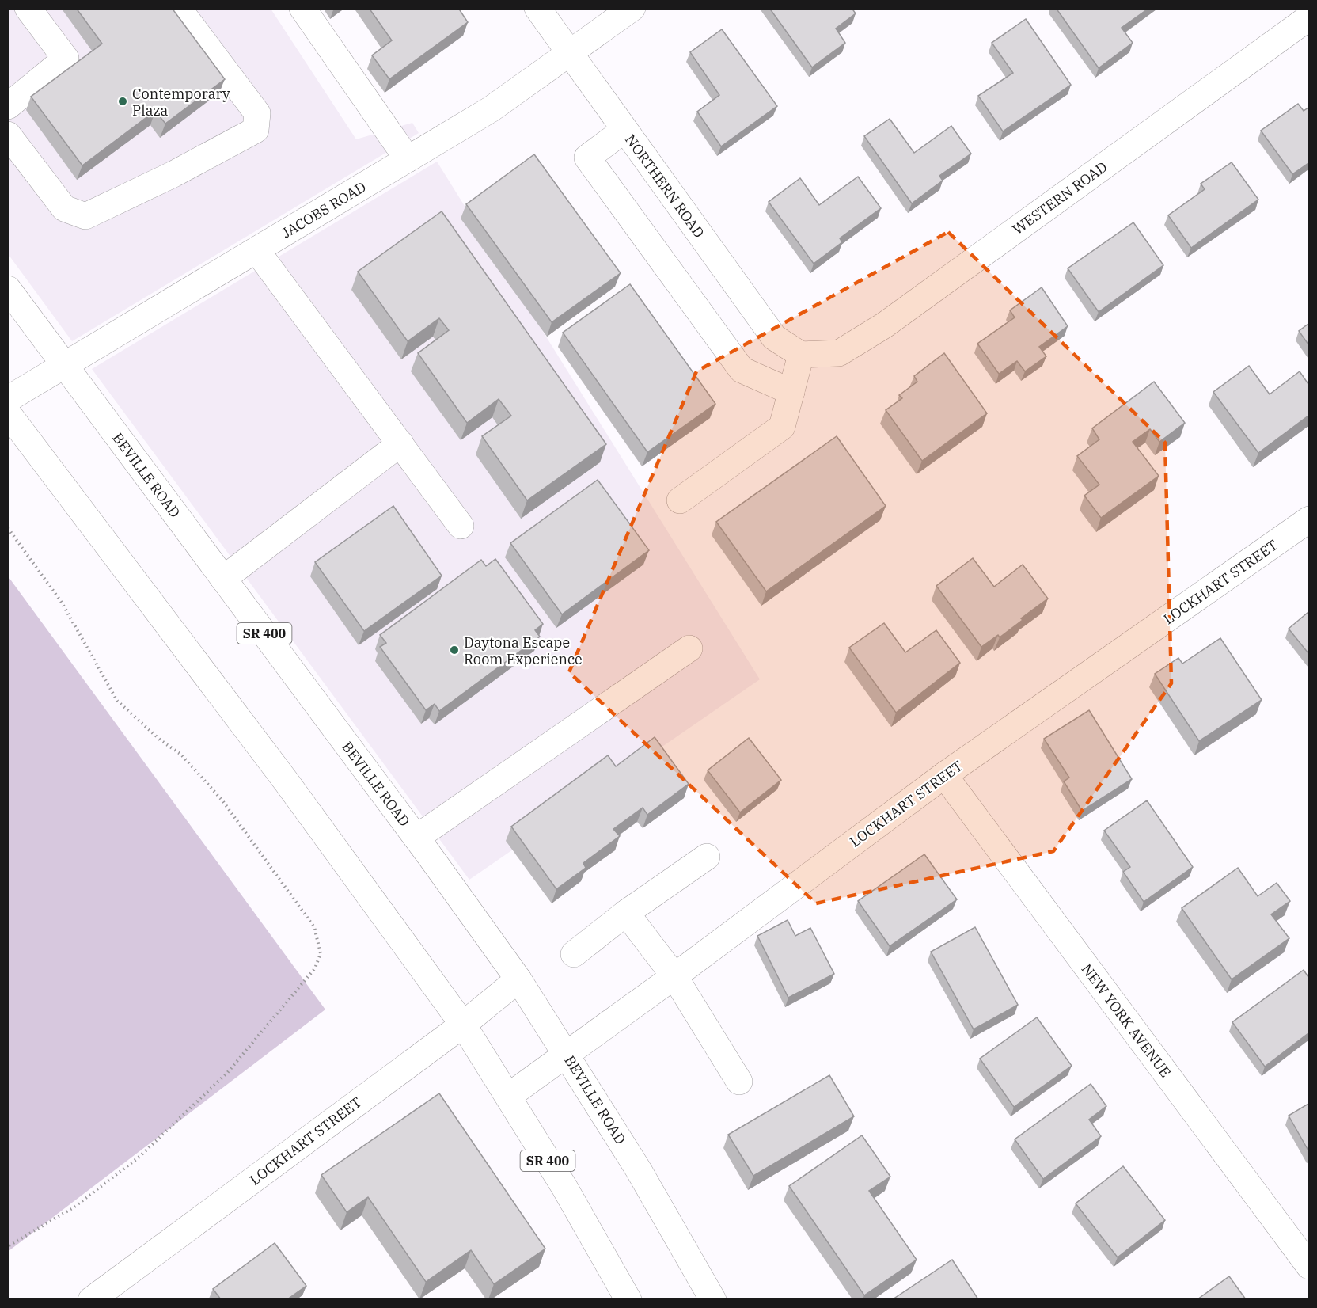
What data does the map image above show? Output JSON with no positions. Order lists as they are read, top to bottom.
{
  "streets": {
    "street": [
      "NORTHERN ROAD",
      "WESTERN ROAD",
      "JACOBS ROAD",
      "BEVILLE ROAD",
      "LOCKHART STREET",
      "SR 400",
      "NEW YORK AVENUE"
    ]
  },
  "crossings": [
    ["NORTHERN ROAD", "WESTERN ROAD"],
    ["NORTHERN ROAD", "JACOBS ROAD"],
    ["JACOBS ROAD", "BEVILLE ROAD"],
    ["BEVILLE ROAD", "LOCKHART STREET"],
    ["LOCKHART STREET", "SR 400"],
    ["LOCKHART STREET", "NEW YORK AVENUE"]
  ],
  "places": ["Contemporary Plaza", "Daytona Escape Room Experience"]
}
